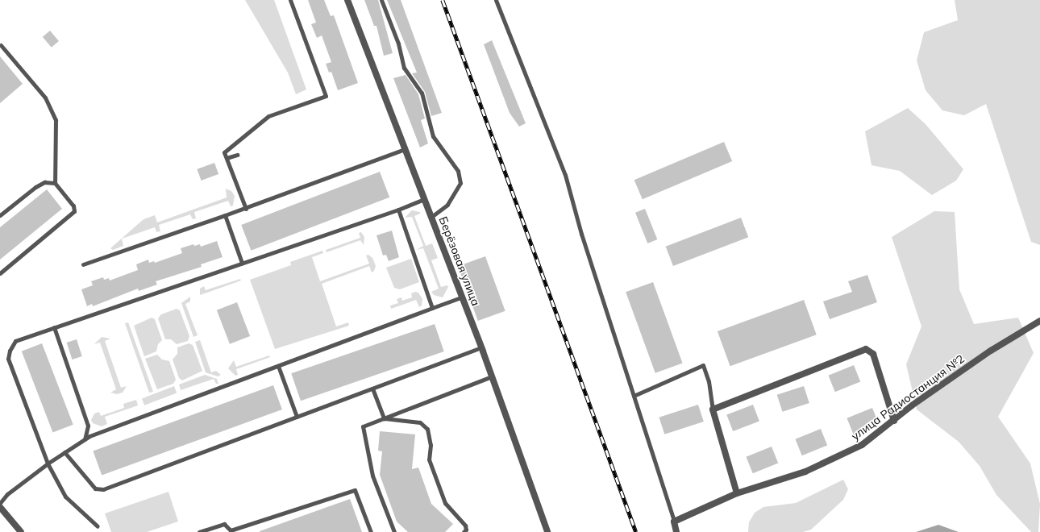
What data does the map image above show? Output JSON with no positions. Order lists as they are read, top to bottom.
{
  "streets": {
    "street": ["Берёзовая улица", "улица Радиостанция №2"]
  }
}
